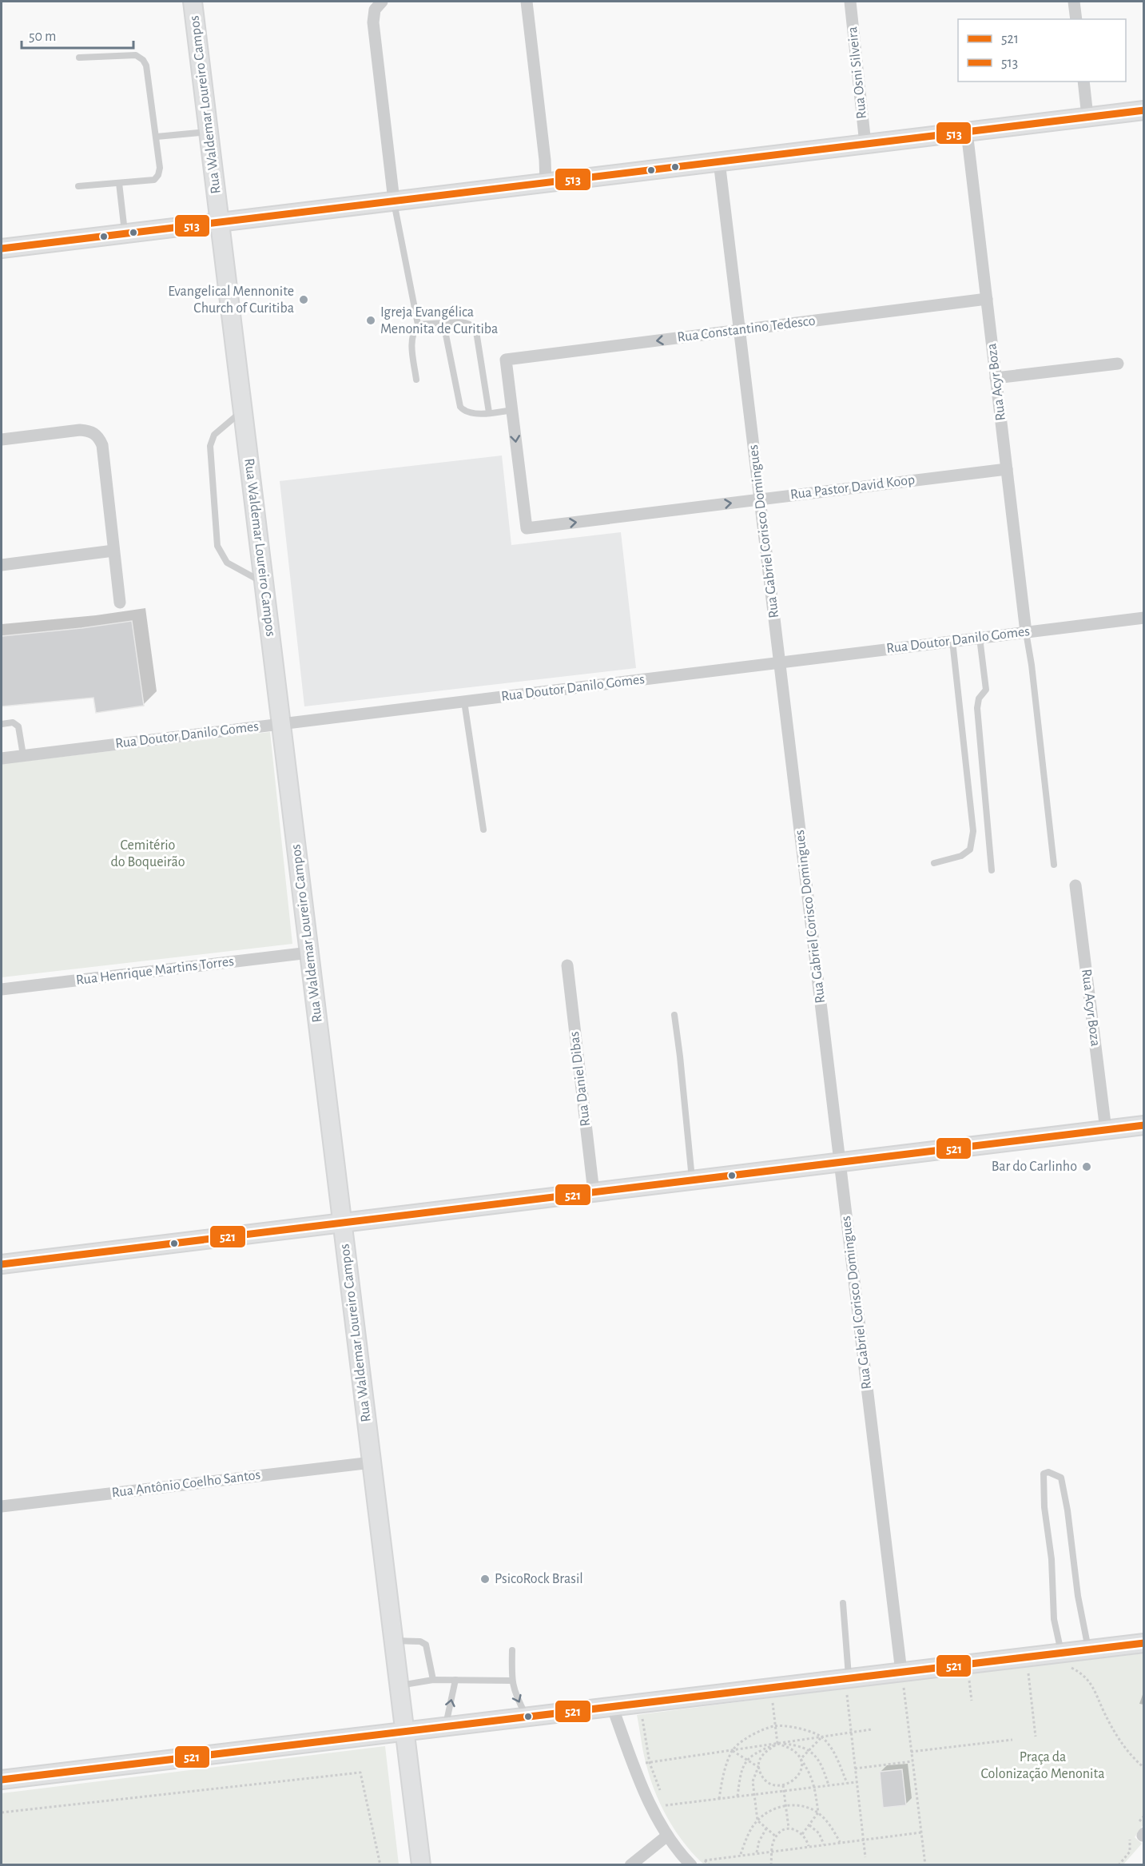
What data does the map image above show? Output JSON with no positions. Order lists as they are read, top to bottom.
{
  "streets": {
    "main road": ["Rua Waldemar Loureiro Campos"],
    "street": [
      "Rua Osni Silveira",
      "Rua Constantino Tedesco",
      "Rua Acyr Boza",
      "Rua Pastor David Koop",
      "Rua Gabriel Corisco Domingues",
      "Rua Doutor Danilo Gomes",
      "Rua Henrique Martins Torres",
      "Rua Daniel Dibas",
      "Rua Antônio Coelho Santos"
    ]
  },
  "crossings": [
    ["Rua Waldemar Loureiro Campos", "Rua Doutor Danilo Gomes"],
    ["Rua Waldemar Loureiro Campos", "Rua Henrique Martins Torres"],
    ["Rua Waldemar Loureiro Campos", "Rua Antônio Coelho Santos"],
    ["Rua Constantino Tedesco", "Rua Acyr Boza"],
    ["Rua Constantino Tedesco", "Rua Pastor David Koop"],
    ["Rua Constantino Tedesco", "Rua Gabriel Corisco Domingues"],
    ["Rua Acyr Boza", "Rua Pastor David Koop"],
    ["Rua Acyr Boza", "Rua Doutor Danilo Gomes"],
    ["Rua Pastor David Koop", "Rua Gabriel Corisco Domingues"],
    ["Rua Gabriel Corisco Domingues", "Rua Doutor Danilo Gomes"]
  ],
  "one_way": ["Rua Constantino Tedesco"],
  "parks": ["Cemitério do Boqueirão", "Praça da Colonização Menonita"],
  "places": [
    "Evangelical Mennonite Church of Curitiba",
    "Igreja Evangélica Menonita de Curitiba",
    "Bar do Carlinho",
    "PsicoRock Brasil"
  ],
  "lines": ["transit line 513", "transit line 521"],
  "legend": ["521", "513"],
  "scale_bar": "50 m"
}
